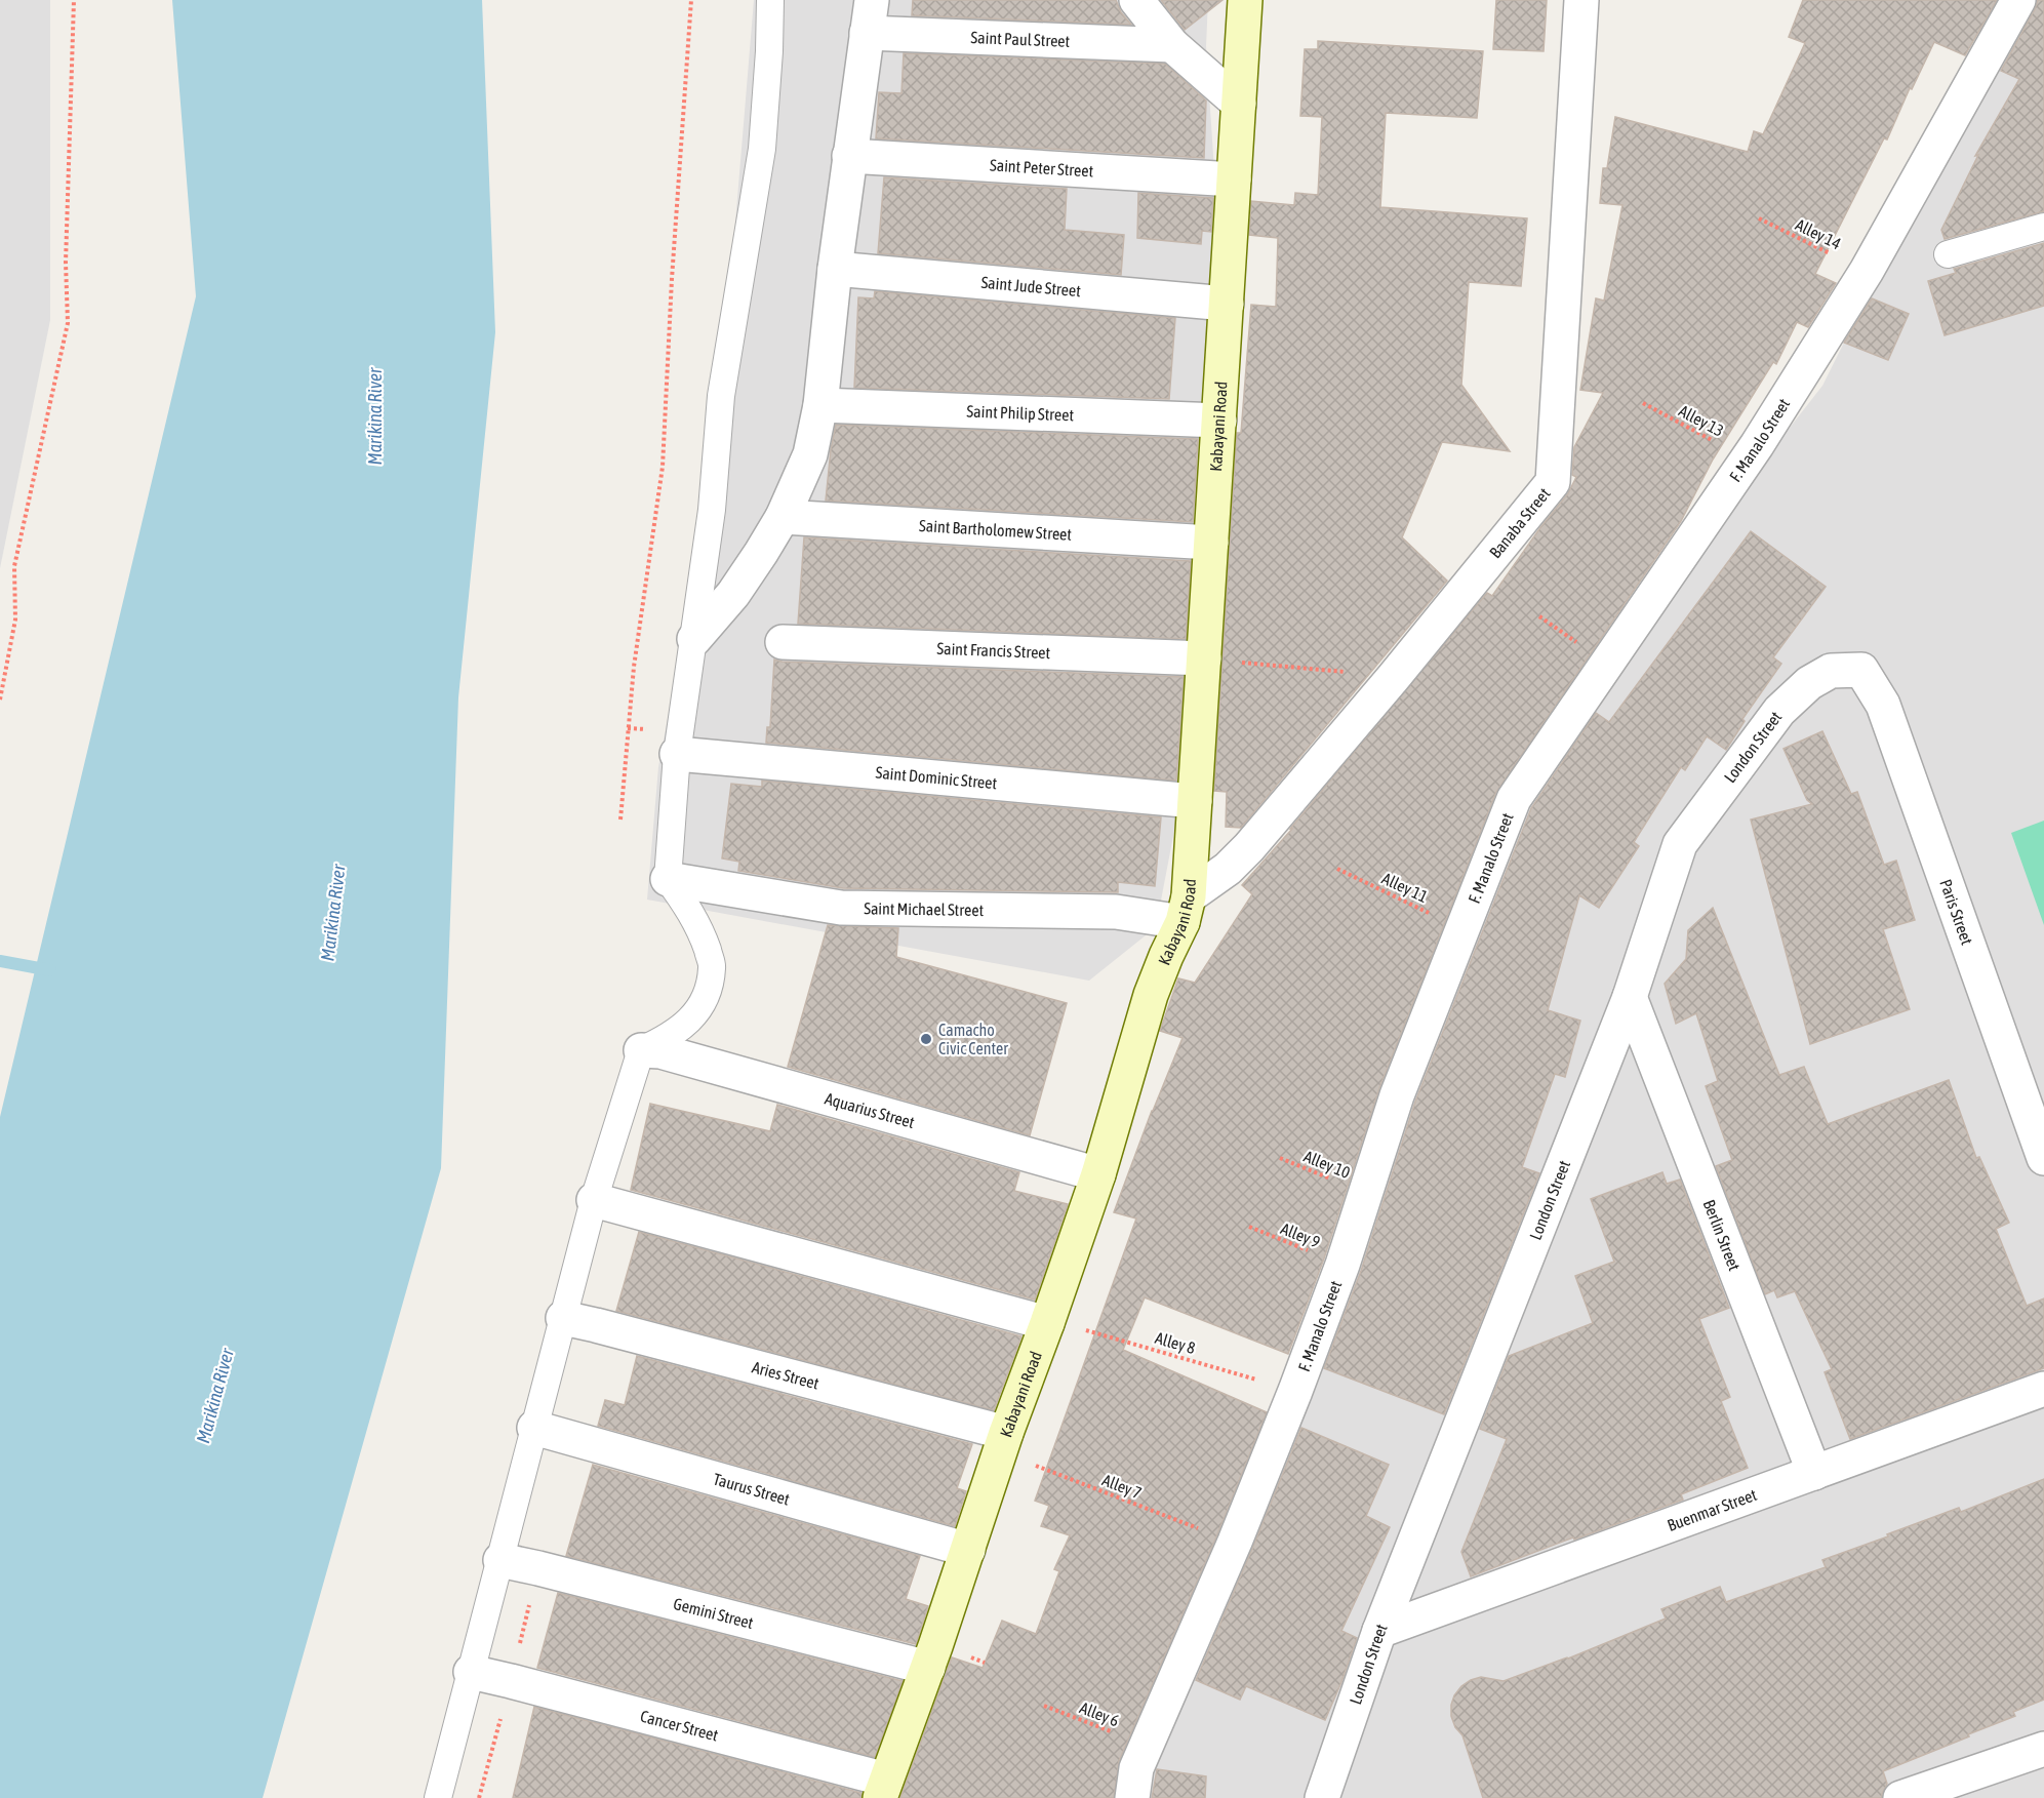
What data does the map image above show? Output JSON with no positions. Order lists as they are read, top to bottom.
{
  "streets": {
    "street": [
      "Saint Paul Street",
      "Saint Peter Street",
      "Saint Jude Street",
      "Saint Philip Street",
      "Kabayani Road",
      "F. Manalo Street",
      "Banaba Street",
      "Saint Bartholomew Street",
      "Saint Francis Street",
      "London Street",
      "Saint Dominic Street",
      "Saint Michael Street",
      "Paris Street",
      "Aquarius Street",
      "Berlin Street",
      "Aries Street",
      "Taurus Street",
      "Buenmar Street",
      "Gemini Street",
      "Cancer Street"
    ],
    "path": [
      "Alley 14",
      "Alley 13",
      "Alley 11",
      "Alley 10",
      "Alley 9",
      "Alley 8",
      "Alley 7",
      "Alley 6"
    ]
  },
  "crossings": [
    ["Saint Peter Street", "Kabayani Road"],
    ["Alley 14", "F. Manalo Street"],
    ["Saint Jude Street", "Kabayani Road"],
    ["Saint Philip Street", "Kabayani Road"],
    ["Alley 13", "F. Manalo Street"],
    ["Kabayani Road", "Banaba Street"],
    ["Kabayani Road", "Saint Bartholomew Street"],
    ["Kabayani Road", "Saint Francis Street"],
    ["Kabayani Road", "Saint Dominic Street"],
    ["Kabayani Road", "Saint Michael Street"],
    ["Kabayani Road", "Aquarius Street"],
    ["Kabayani Road", "Alley 8"],
    ["Kabayani Road", "Aries Street"],
    ["Kabayani Road", "Alley 7"],
    ["Kabayani Road", "Taurus Street"],
    ["Kabayani Road", "Gemini Street"],
    ["Kabayani Road", "Cancer Street"],
    ["F. Manalo Street", "Alley 11"],
    ["F. Manalo Street", "Alley 10"],
    ["F. Manalo Street", "Alley 9"],
    ["F. Manalo Street", "Alley 8"],
    ["F. Manalo Street", "Alley 7"],
    ["F. Manalo Street", "Alley 6"],
    ["Banaba Street", "Saint Michael Street"],
    ["London Street", "Paris Street"],
    ["London Street", "Berlin Street"],
    ["London Street", "Buenmar Street"],
    ["Berlin Street", "Buenmar Street"],
    ["Aries Street", "Alley 7"]
  ],
  "water": ["Marikina River"],
  "places": ["Camacho Civic Center"]
}
